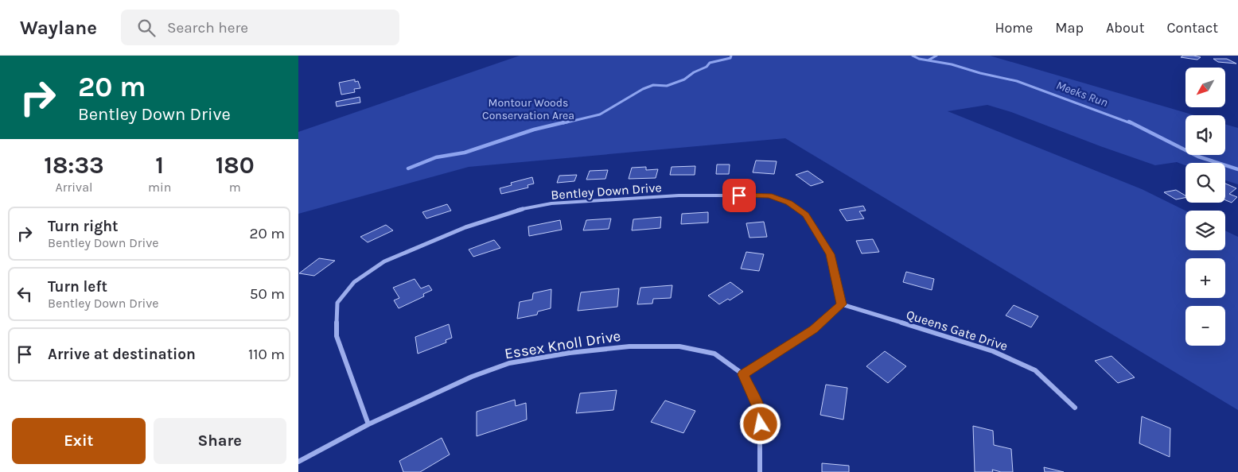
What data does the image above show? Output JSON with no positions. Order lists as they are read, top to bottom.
{
  "streets": {
    "street": ["Bentley Down Drive", "Queens Gate Drive", "Essex Knoll Drive"]
  },
  "crossings": [
    ["Bentley Down Drive", "Queens Gate Drive"],
    ["Bentley Down Drive", "Essex Knoll Drive"]
  ],
  "water": ["Meeks Run"],
  "parks": ["Montour Woods Conservation Area"],
  "north": "bottom left",
  "page": {
    "header": "Waylane",
    "search": "Search here",
    "nav": [
      "Home",
      "Map",
      "About",
      "Contact"
    ],
    "turn": ["20 m", "Bentley Down Drive"],
    "map_buttons": ["+", "−"],
    "eta": [
      "18:33",
      "Arrival",
      "1",
      "min",
      "180",
      "m"
    ],
    "list": [
      {
        "name": "Turn right",
        "note": "Bentley Down Drive",
        "value": "20 m"
      },
      {
        "name": "Turn left",
        "note": "Bentley Down Drive",
        "value": "50 m"
      },
      {
        "name": "Arrive at destination",
        "value": "110 m"
      }
    ],
    "buttons": ["Exit", "Share"]
  }
}
